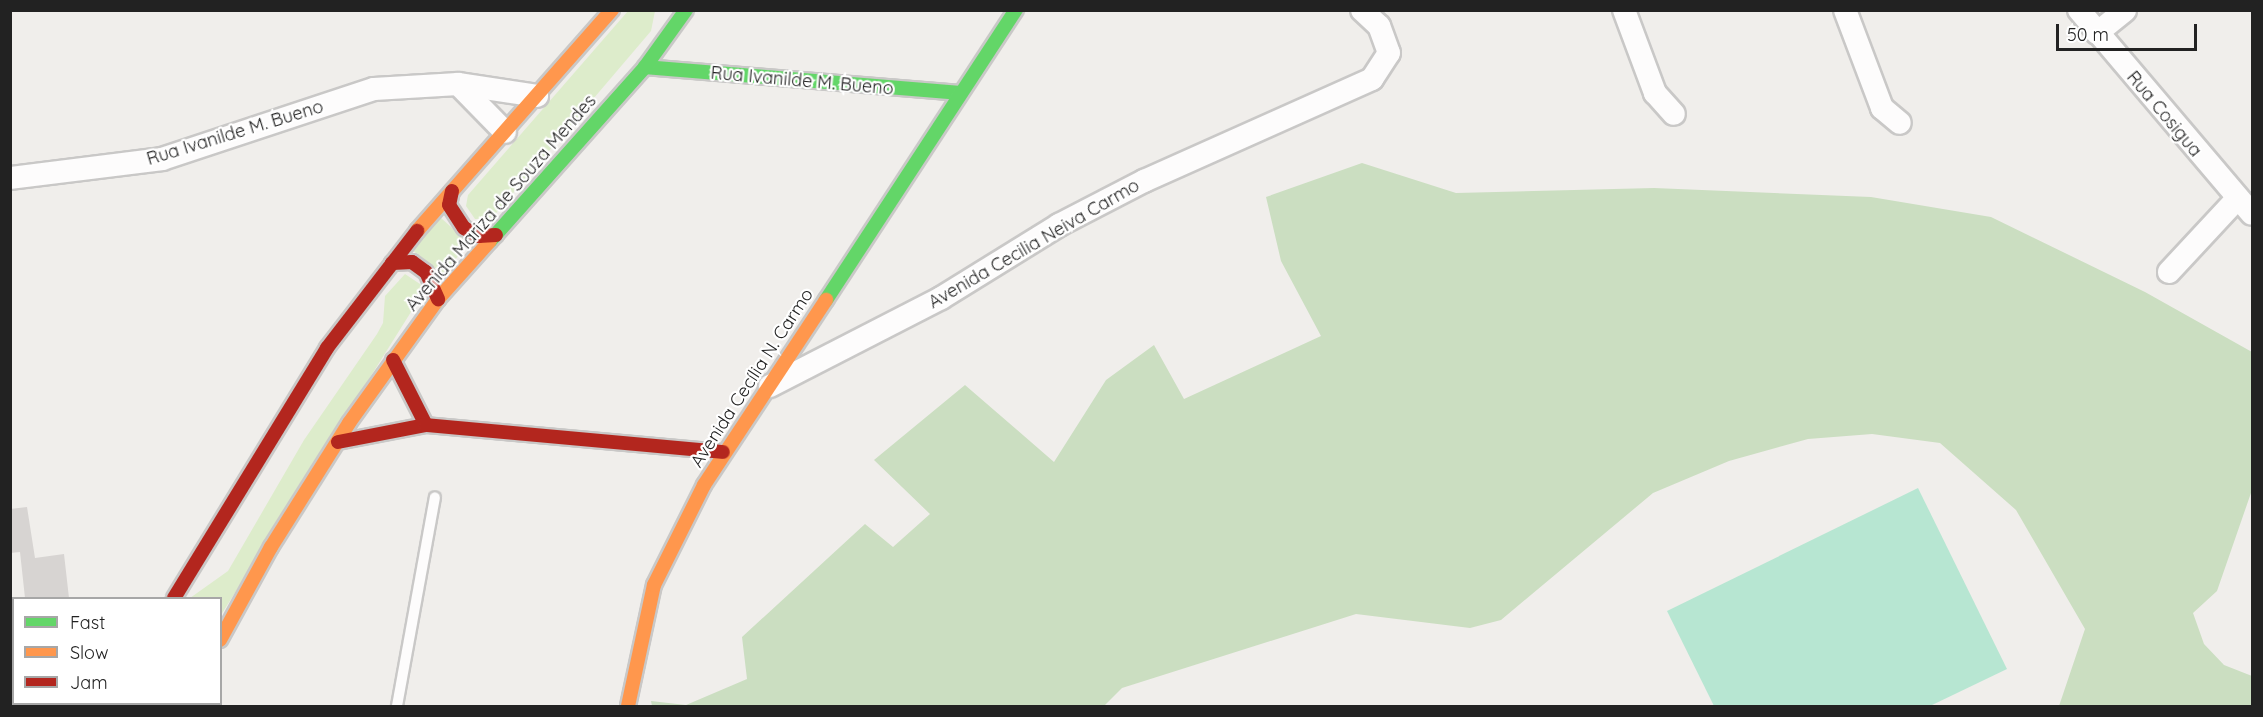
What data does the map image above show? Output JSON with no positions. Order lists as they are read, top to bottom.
{
  "streets": {
    "main road": ["Rua Ivanilde M. Bueno", "Avenida Mariza de Souza Mendes", "Avenida Cecília N. Carmo"],
    "street": ["Rua Cosigua", "Avenida Cecilia Neiva Carmo"]
  },
  "crossings": [
    ["Rua Ivanilde M. Bueno", "Avenida Mariza de Souza Mendes"],
    ["Rua Ivanilde M. Bueno", "Avenida Cecília N. Carmo"],
    ["Avenida Cecilia Neiva Carmo", "Avenida Cecília N. Carmo"]
  ],
  "legend": ["Fast", "Slow", "Jam"],
  "scale_bar": "50 m"
}
